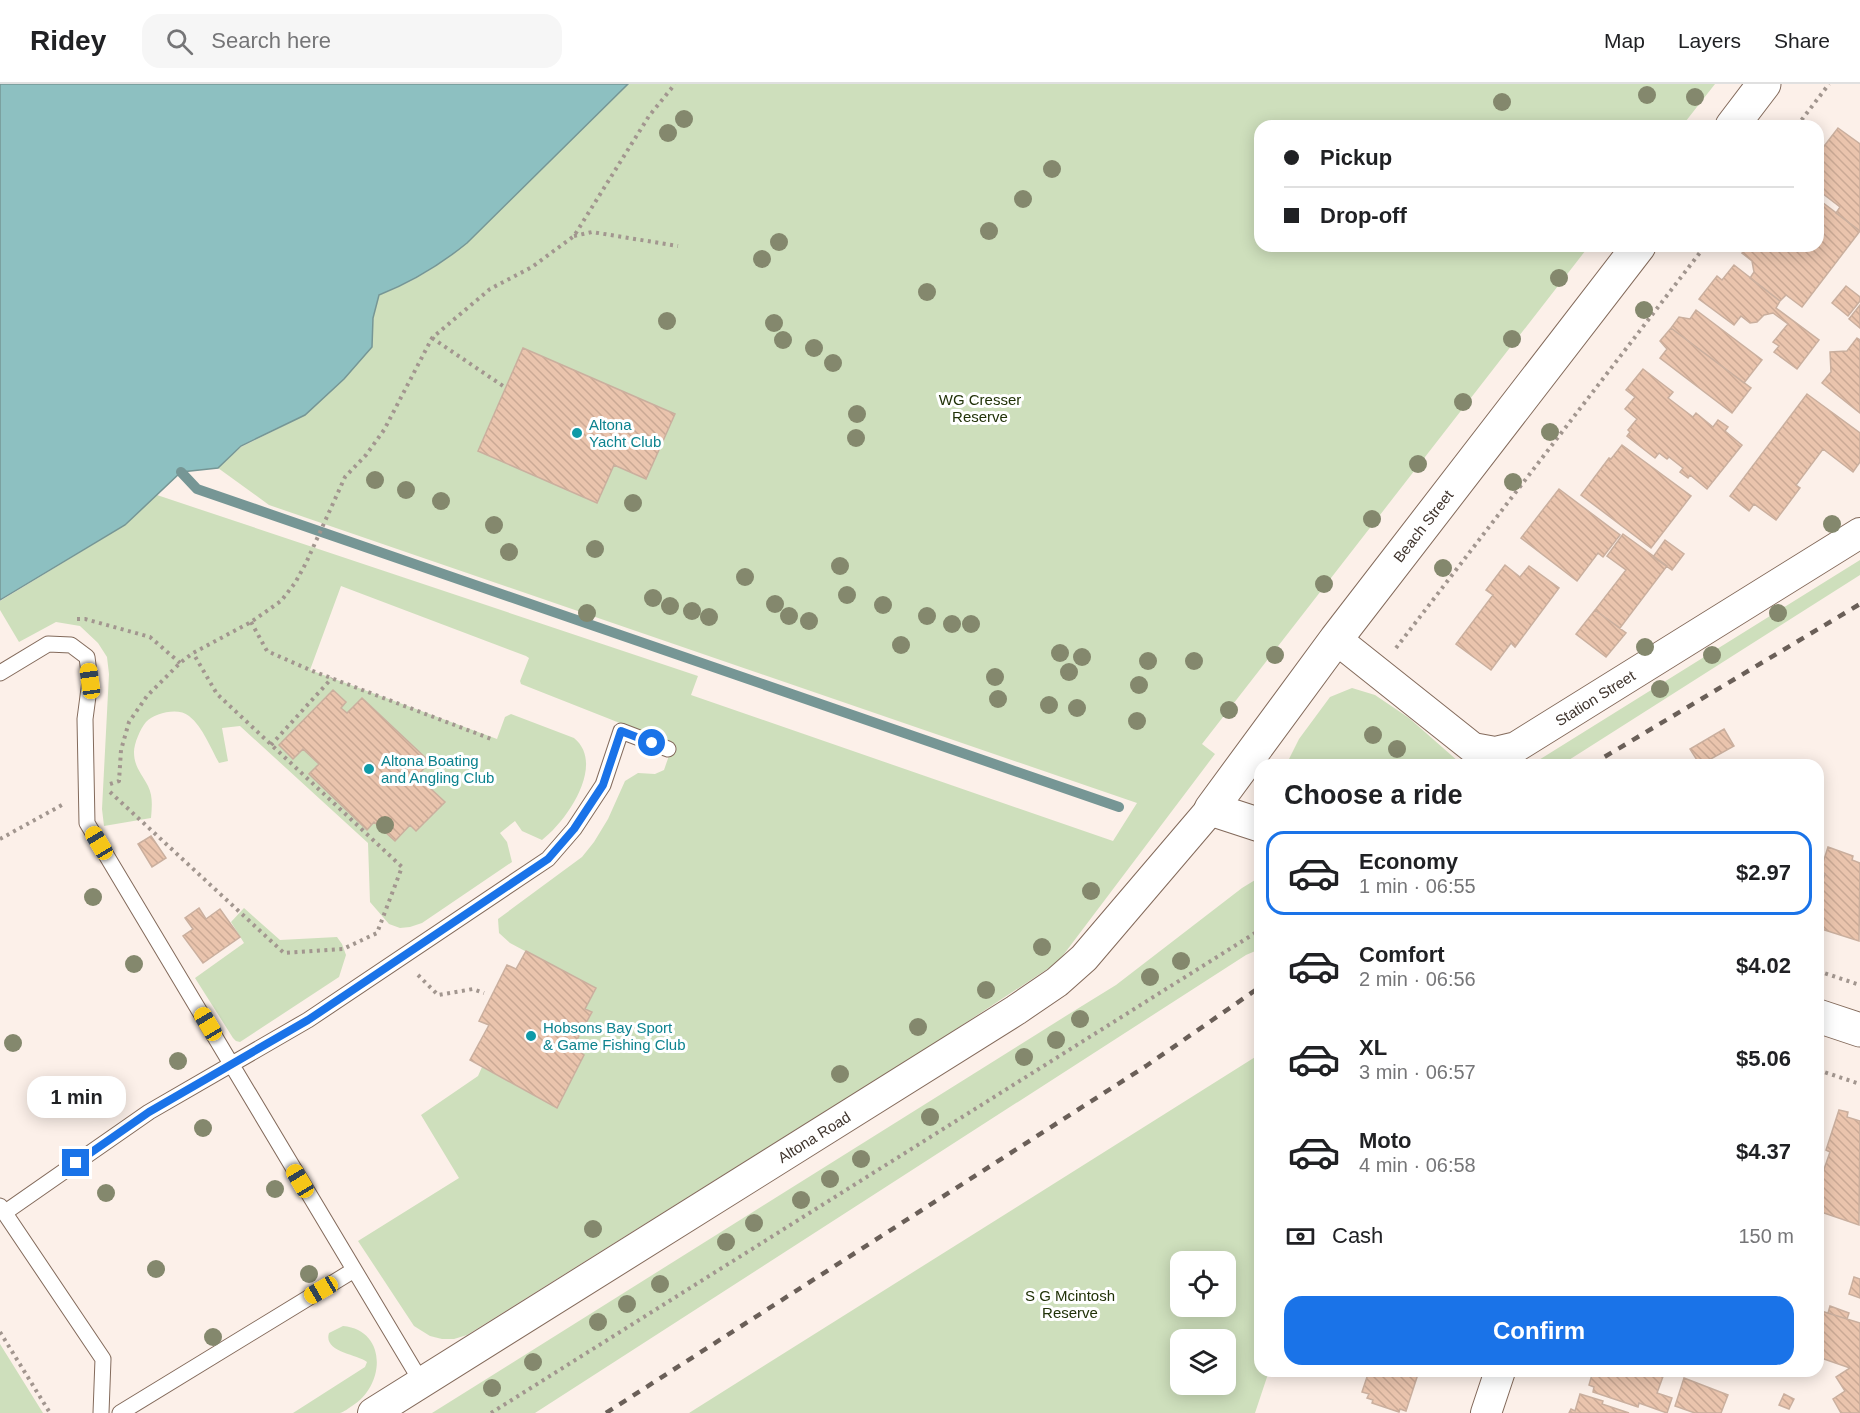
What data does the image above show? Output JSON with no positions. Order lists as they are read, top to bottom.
{
  "streets": {
    "street": ["Beach Street", "Station Street", "Altona Road"]
  },
  "crossings": [
    ["Beach Street", "Station Street"],
    ["Beach Street", "Altona Road"]
  ],
  "parks": ["WG Cresser Reserve", "S G Mcintosh Reserve"],
  "places": ["Altona Yacht Club", "Altona Boating and Angling Club", "Hobsons Bay Sport & Game Fishing Club"],
  "page": {
    "header": "Ridey",
    "search": "Search here",
    "nav": ["Map", "Layers", "Share"],
    "banner": ["Pickup", "Drop-off"],
    "heading": "Choose a ride",
    "list": [
      {
        "name": "Economy",
        "note": "1 min · 06:55",
        "value": "$2.97"
      },
      {
        "name": "Comfort",
        "note": "2 min · 06:56",
        "value": "$4.02"
      },
      {
        "name": "XL",
        "note": "3 min · 06:57",
        "value": "$5.06"
      },
      {
        "name": "Moto",
        "note": "4 min · 06:58",
        "value": "$4.37"
      }
    ],
    "bubble": "1 min",
    "pay": ["Cash", "150 m"],
    "buttons": "Confirm"
  }
}
